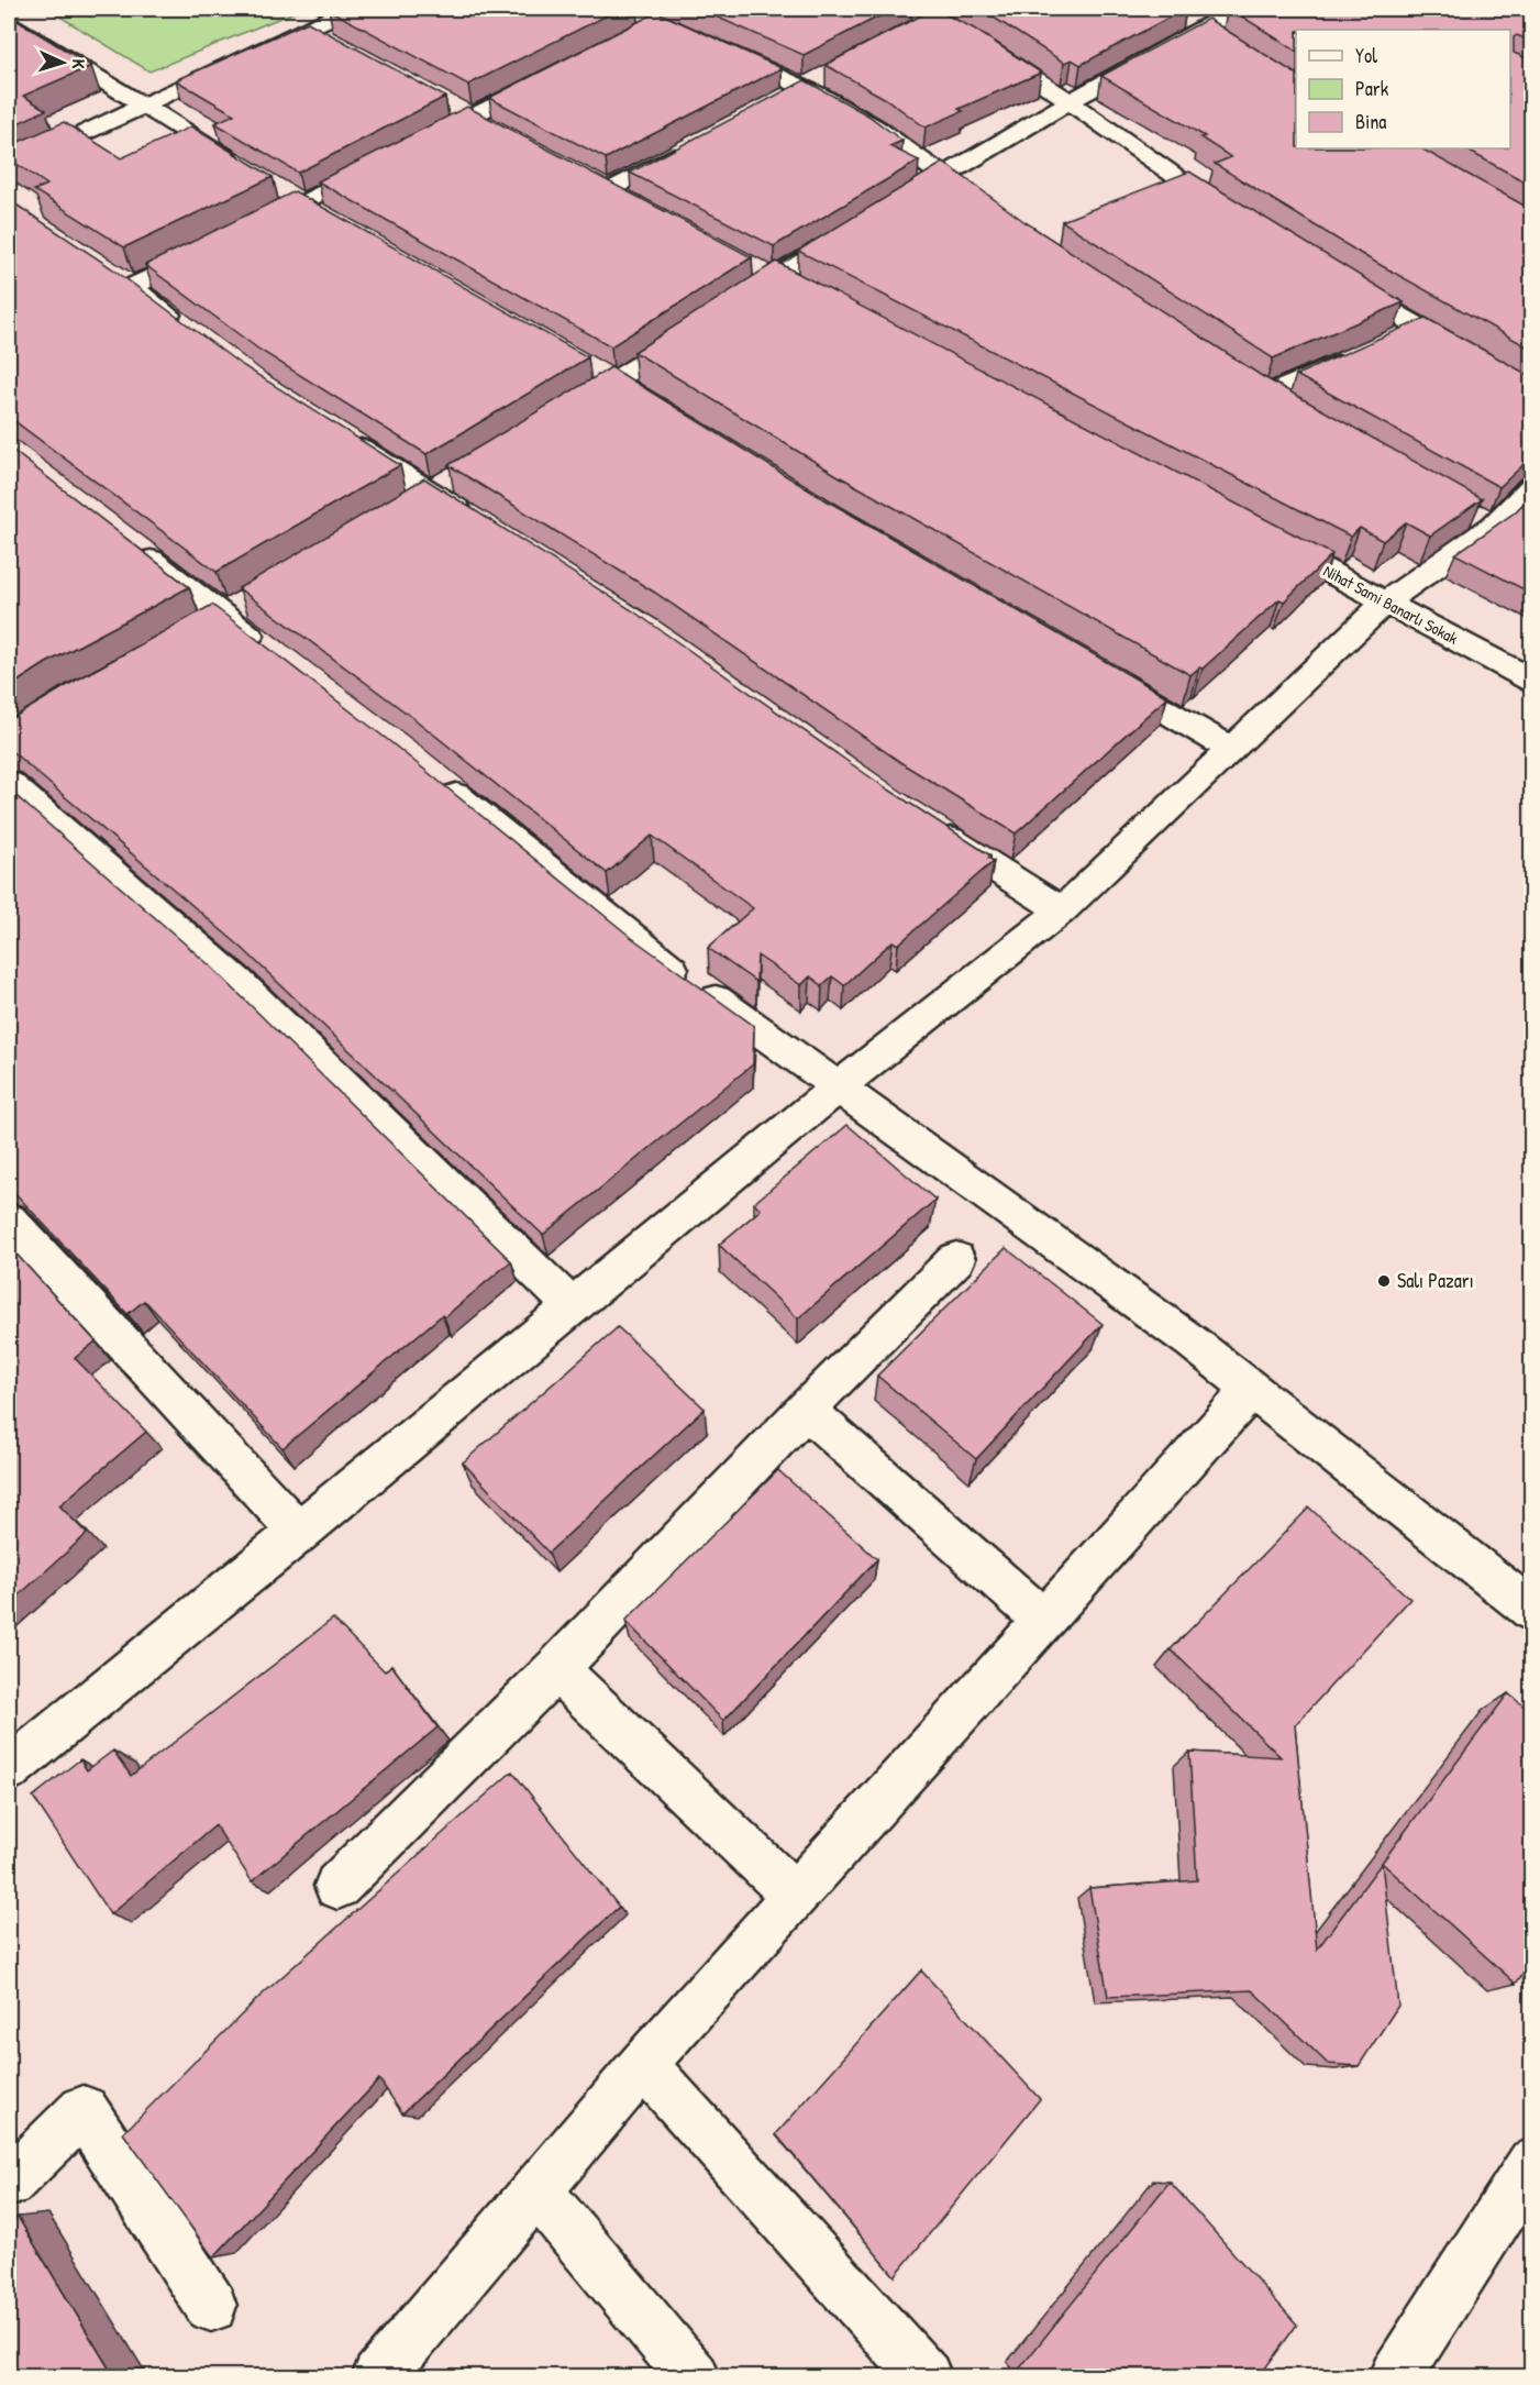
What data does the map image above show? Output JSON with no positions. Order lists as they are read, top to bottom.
{
  "streets": {
    "street": ["Nihat Sami Banarlı Sokak"]
  },
  "places": ["Salı Pazarı"],
  "legend": ["Yol", "Park", "Bina"],
  "north": "right"
}
